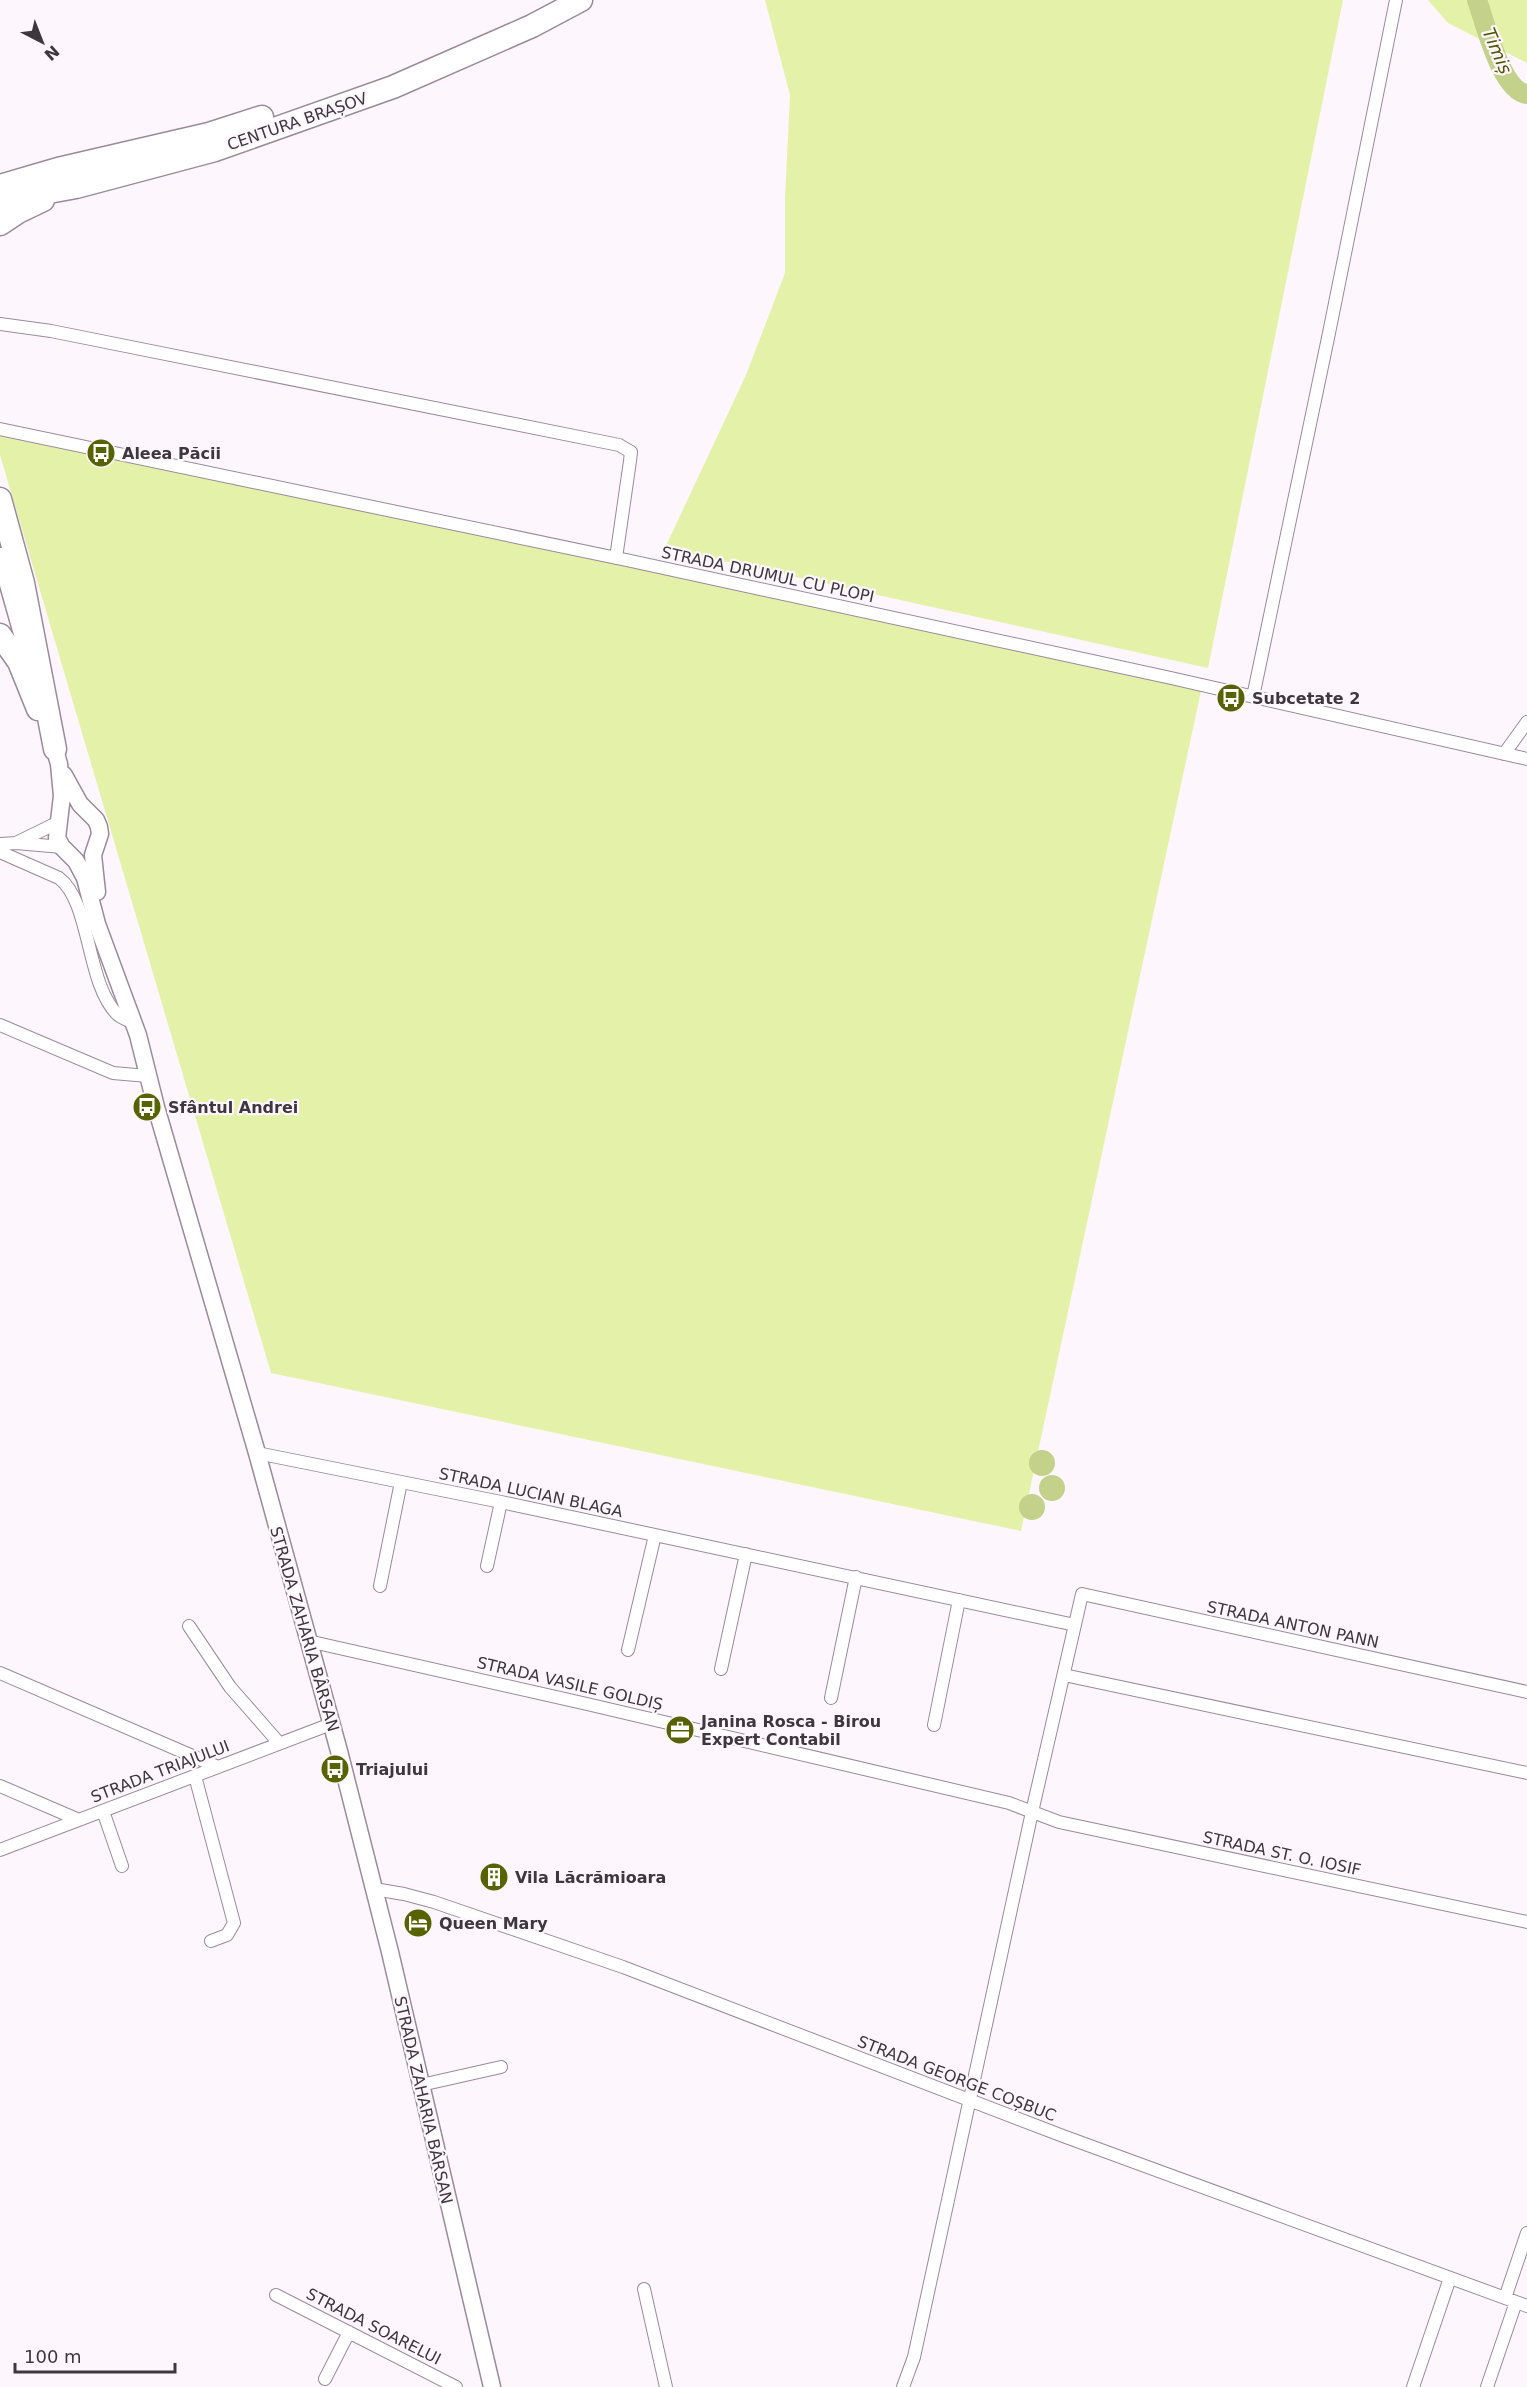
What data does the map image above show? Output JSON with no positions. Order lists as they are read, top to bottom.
{
  "streets": {
    "highway": ["CENTURA BRAȘOV"],
    "main road": ["STRADA ZAHARIA BÂRSAN"],
    "street": [
      "STRADA DRUMUL CU PLOPI",
      "STRADA LUCIAN BLAGA",
      "STRADA ANTON PANN",
      "STRADA VASILE GOLDIȘ",
      "STRADA TRIAJULUI",
      "STRADA ST. O. IOSIF",
      "STRADA GEORGE COȘBUC",
      "STRADA SOARELUI"
    ]
  },
  "crossings": [
    ["STRADA LUCIAN BLAGA", "STRADA ANTON PANN"],
    ["STRADA LUCIAN BLAGA", "STRADA ZAHARIA BÂRSAN"],
    ["STRADA ZAHARIA BÂRSAN", "STRADA VASILE GOLDIȘ"],
    ["STRADA ZAHARIA BÂRSAN", "STRADA TRIAJULUI"],
    ["STRADA ZAHARIA BÂRSAN", "STRADA GEORGE COȘBUC"],
    ["STRADA VASILE GOLDIȘ", "STRADA ST. O. IOSIF"]
  ],
  "water": ["Timiș"],
  "places": {
    "bus stop": [
      "Aleea Păcii",
      "Subcetate 2",
      "Sfântul Andrei",
      "Triajului"
    ],
    "office": ["Janina Rosca - Birou Expert Contabil"],
    "building": ["Vila Lăcrămioara"],
    "hotel": ["Queen Mary"]
  },
  "scale_bar": "100 m",
  "north": "bottom right"
}
